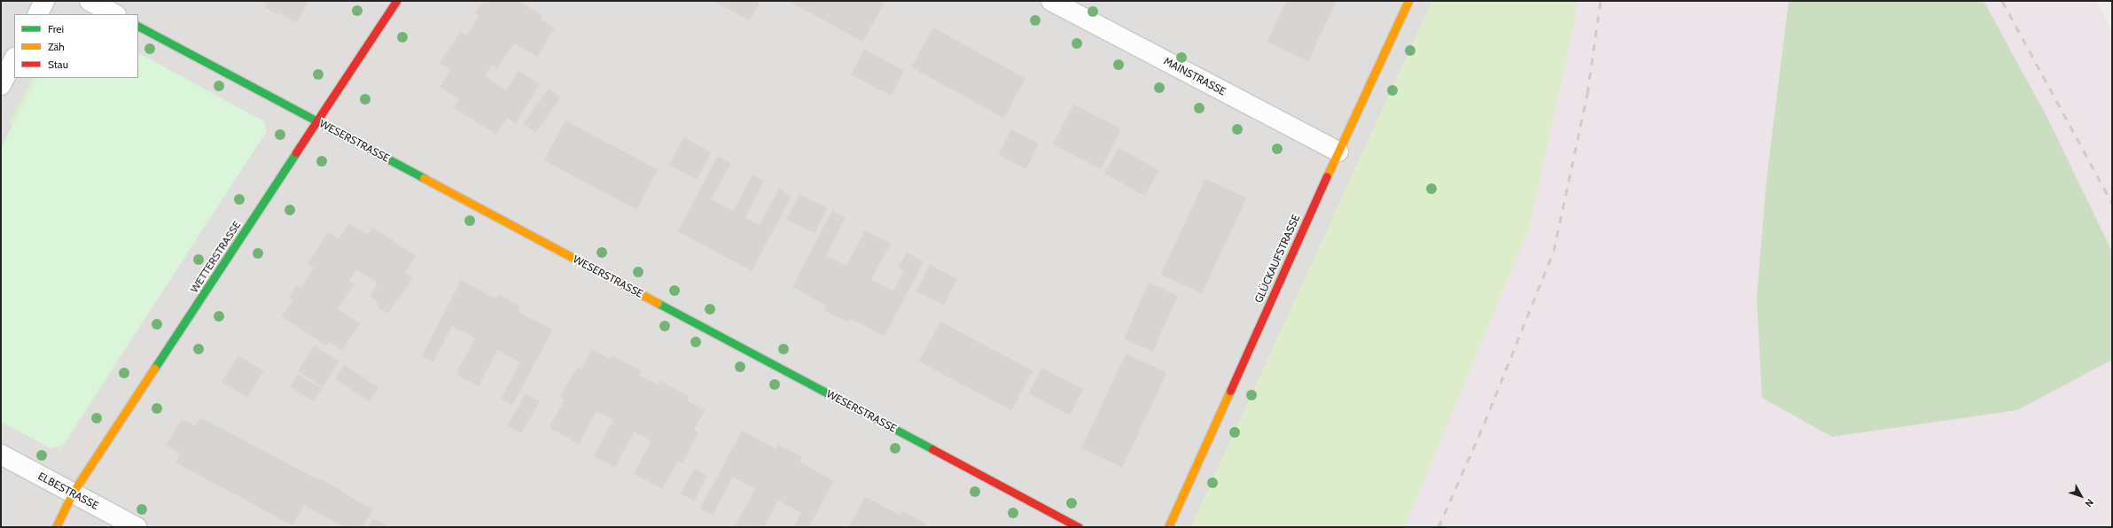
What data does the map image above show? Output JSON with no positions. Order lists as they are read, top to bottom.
{
  "streets": {
    "street": [
      "MAINSTRASSE",
      "WESERSTRASSE",
      "WETTERSTRASSE",
      "GLÜCKAUFSTRASSE",
      "ELBESTRASSE"
    ]
  },
  "crossings": [
    ["MAINSTRASSE", "GLÜCKAUFSTRASSE"],
    ["WESERSTRASSE", "WETTERSTRASSE"],
    ["WETTERSTRASSE", "ELBESTRASSE"]
  ],
  "legend": ["Frei", "Zäh", "Stau"],
  "north": "bottom right"
}
